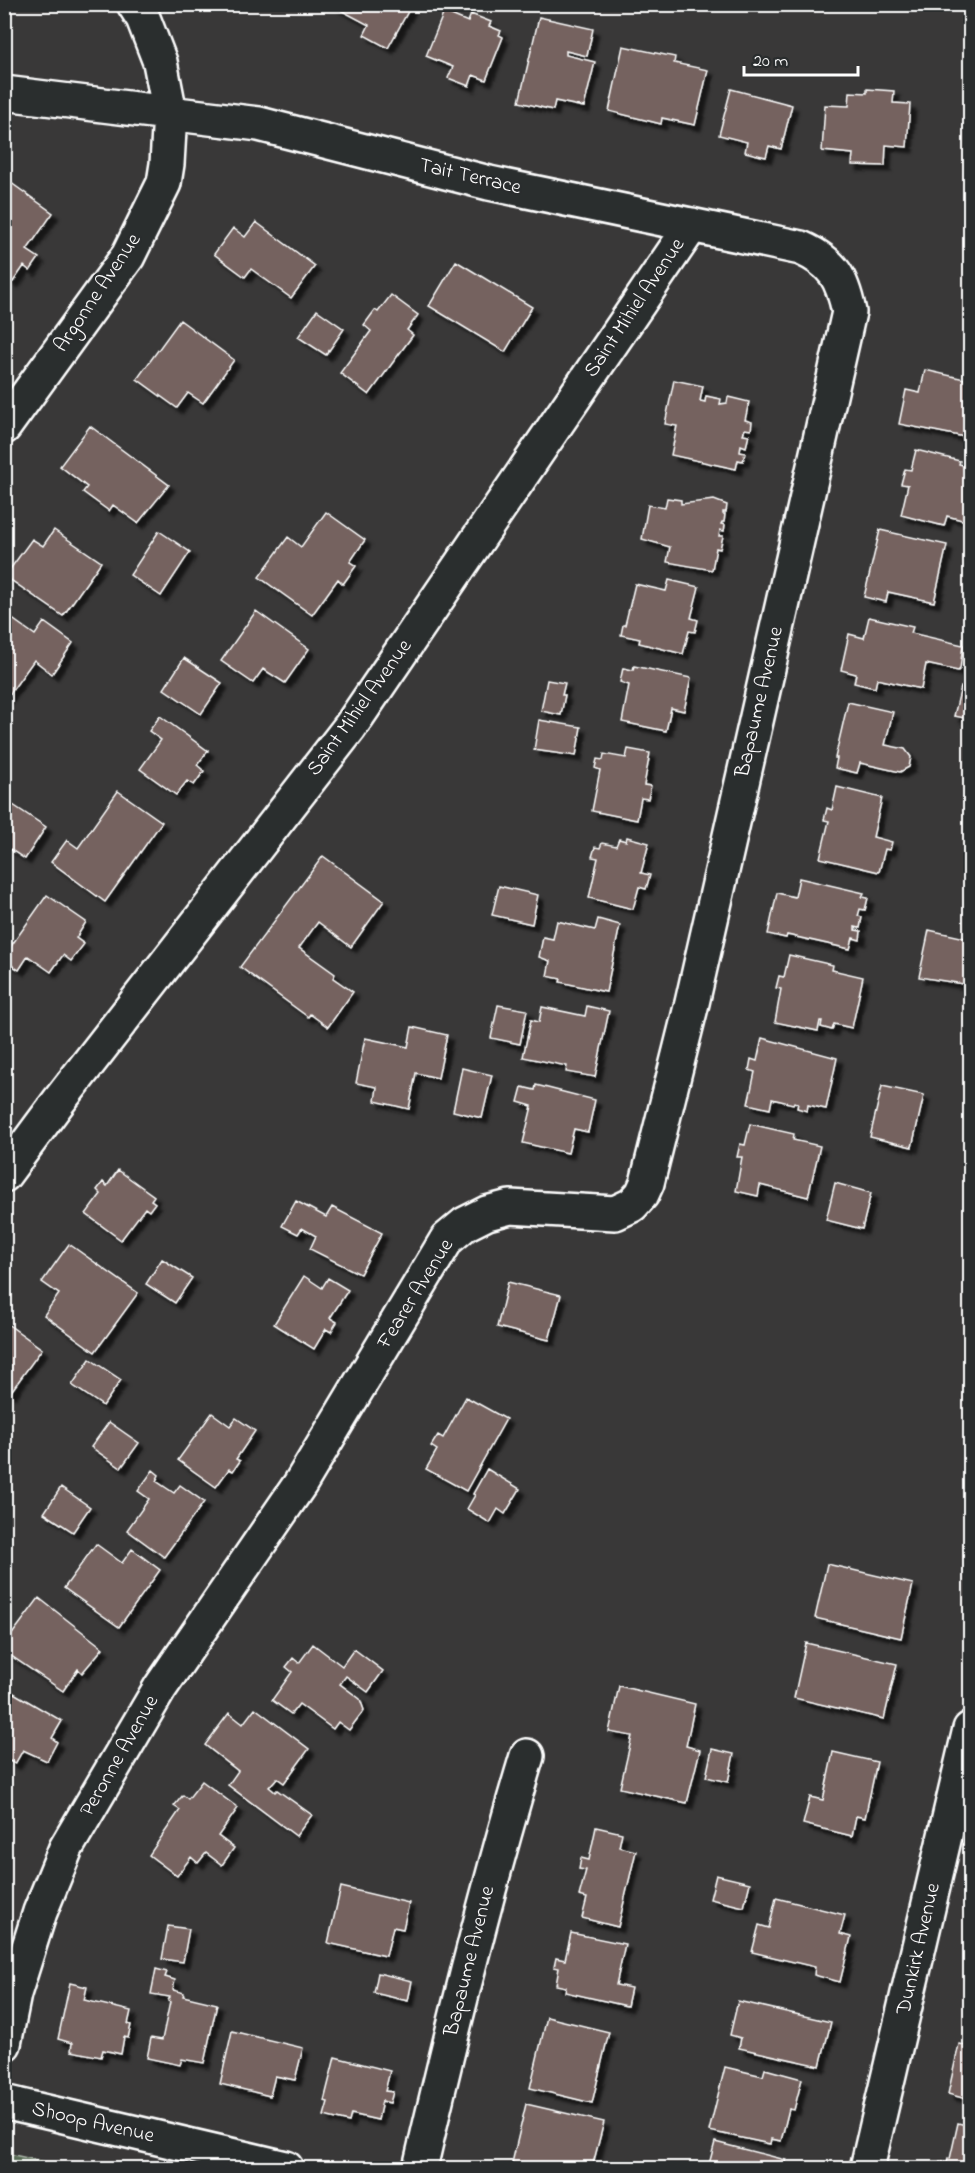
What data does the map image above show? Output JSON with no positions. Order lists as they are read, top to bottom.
{
  "streets": {
    "street": [
      "Tait Terrace",
      "Argonne Avenue",
      "Saint Mihiel Avenue",
      "Bapaume Avenue",
      "Fearer Avenue",
      "Peronne Avenue",
      "Dunkirk Avenue",
      "Shoop Avenue"
    ]
  },
  "crossings": [
    ["Tait Terrace", "Argonne Avenue"],
    ["Tait Terrace", "Saint Mihiel Avenue"],
    ["Tait Terrace", "Bapaume Avenue"],
    ["Bapaume Avenue", "Fearer Avenue"],
    ["Fearer Avenue", "Peronne Avenue"]
  ],
  "scale_bar": "20 m"
}
